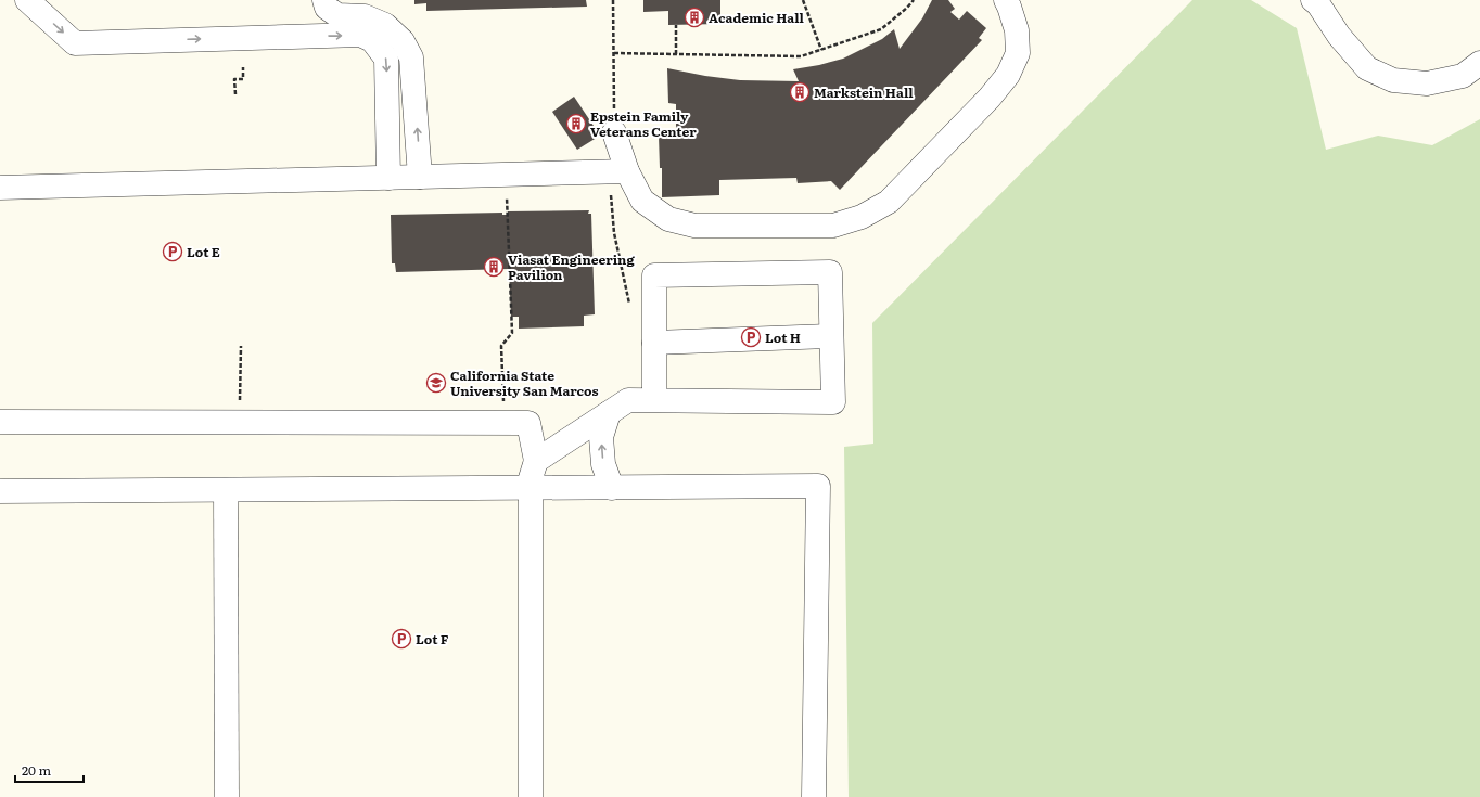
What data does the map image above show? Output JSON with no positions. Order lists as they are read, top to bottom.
{
  "places": {
    "building": [
      "Academic Hall",
      "Markstein Hall",
      "Epstein Family Veterans Center",
      "Viasat Engineering Pavilion"
    ],
    "parking": ["Lot E", "Lot H", "Lot F"],
    "school or university": ["California State University San Marcos"]
  },
  "scale_bar": "20 m"
}
